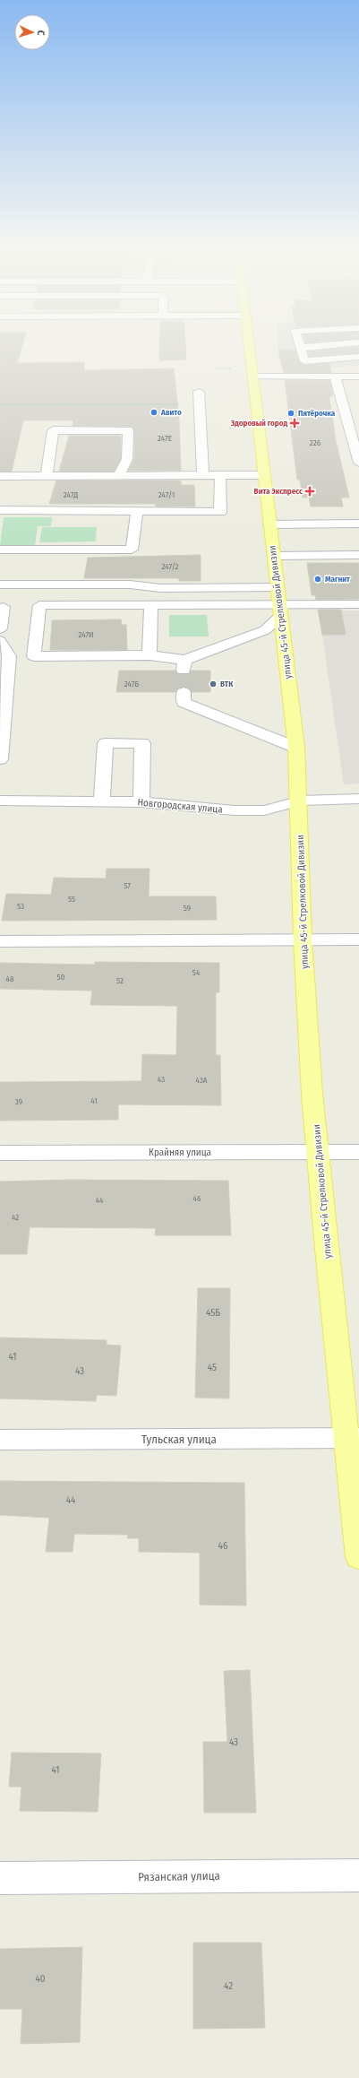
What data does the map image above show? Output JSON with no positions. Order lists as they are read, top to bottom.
{
  "streets": {
    "main road": ["улица 45-й Стрелковой Дивизии"],
    "street": [
      "Новгородская улица",
      "Крайняя улица",
      "Тульская улица",
      "Рязанская улица"
    ]
  },
  "crossings": [
    ["улица 45-й Стрелковой Дивизии", "Новгородская улица"],
    ["улица 45-й Стрелковой Дивизии", "Крайняя улица"],
    ["улица 45-й Стрелковой Дивизии", "Тульская улица"]
  ],
  "places": {
    "other": [
      "Авито",
      "Пятёрочка",
      "Магнит",
      "ВТК"
    ],
    "health": ["Здоровый город", "Вита Экспресс"]
  },
  "house_numbers": [
    "247Е",
    "226",
    "247Д",
    "247/1",
    "247/2",
    "247И",
    "247Б",
    "57",
    "55",
    "53",
    "59",
    "54",
    "50",
    "48",
    "52",
    "43",
    "43А",
    "41",
    "39",
    "46",
    "44",
    "42",
    "45Б",
    "41",
    "45",
    "43",
    "44",
    "46",
    "43",
    "41",
    "40",
    "42"
  ],
  "north": "right"
}
